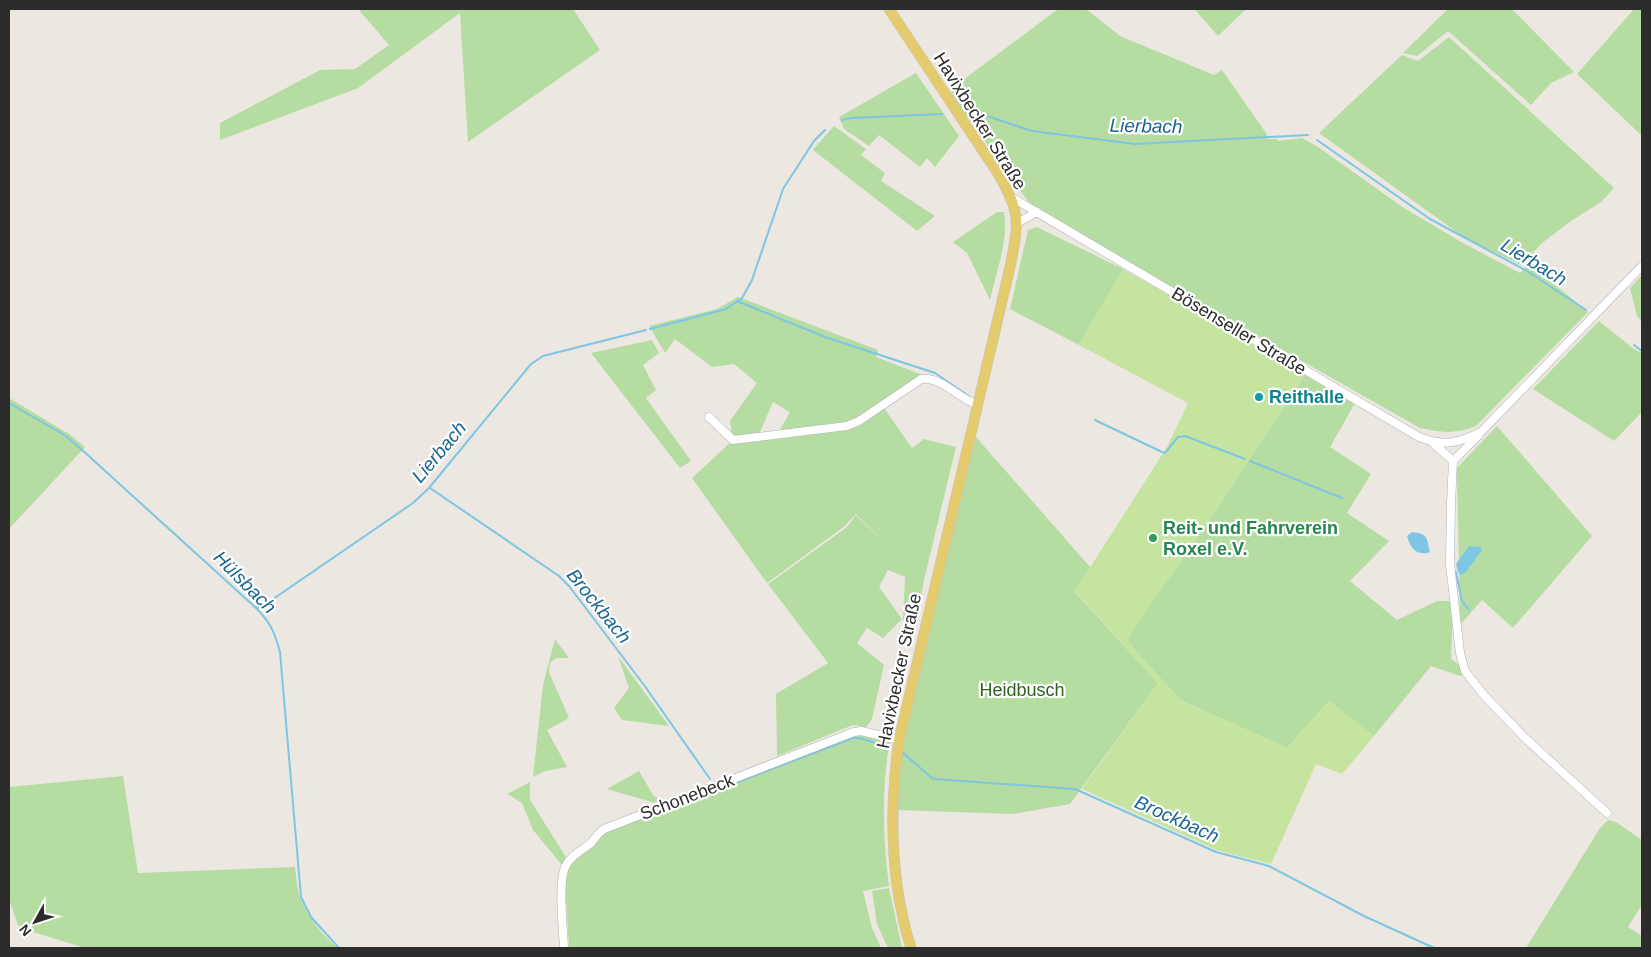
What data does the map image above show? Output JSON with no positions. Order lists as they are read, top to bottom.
{
  "streets": {
    "main road": ["Havixbecker Straße"],
    "street": ["Bösenseller Straße", "Schonebeck"]
  },
  "crossings": [
    ["Havixbecker Straße", "Bösenseller Straße"],
    ["Havixbecker Straße", "Schonebeck"]
  ],
  "water": ["Lierbach", "Hülsbach", "Brockbach"],
  "parks": ["Heidbusch"],
  "places": ["Reithalle", "Reit- und Fahrverein Roxel e.V."],
  "north": "bottom left"
}
